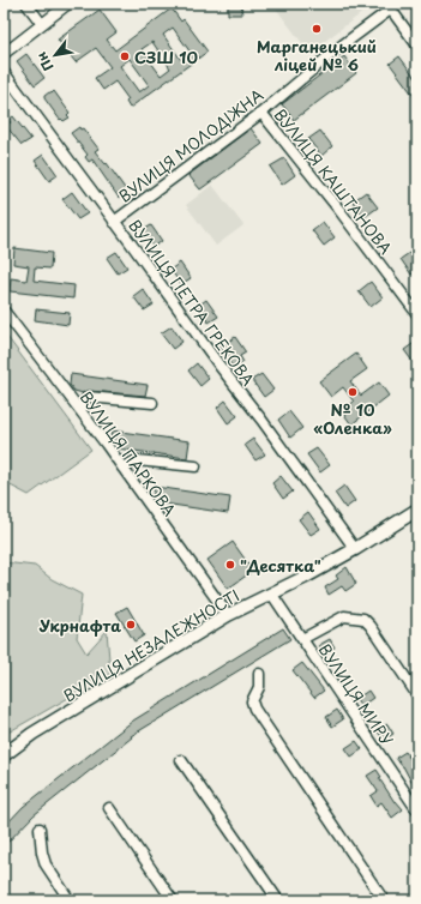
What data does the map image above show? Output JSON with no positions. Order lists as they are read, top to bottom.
{
  "streets": {
    "main road": ["ВУЛИЦЯ НЕЗАЛЕЖНОСТІ"],
    "street": [
      "ВУЛИЦЯ МОЛОДІЖНА",
      "ВУЛИЦЯ КАШТАНОВА",
      "ВУЛИЦЯ ПЕТРА ГРЕКОВА",
      "ВУЛИЦЯ ПАРКОВА",
      "ВУЛИЦЯ МИРУ"
    ]
  },
  "crossings": [
    ["ВУЛИЦЯ МОЛОДІЖНА", "ВУЛИЦЯ КАШТАНОВА"],
    ["ВУЛИЦЯ МОЛОДІЖНА", "ВУЛИЦЯ ПЕТРА ГРЕКОВА"],
    ["ВУЛИЦЯ ПЕТРА ГРЕКОВА", "ВУЛИЦЯ НЕЗАЛЕЖНОСТІ"],
    ["ВУЛИЦЯ ПАРКОВА", "ВУЛИЦЯ НЕЗАЛЕЖНОСТІ"],
    ["ВУЛИЦЯ НЕЗАЛЕЖНОСТІ", "ВУЛИЦЯ МИРУ"]
  ],
  "places": [
    "Марганецький ліцей № 6",
    "СЗШ 10",
    "№ 10 «Оленка»",
    "\"Десятка\"",
    "Укрнафта"
  ],
  "north": "bottom left"
}
